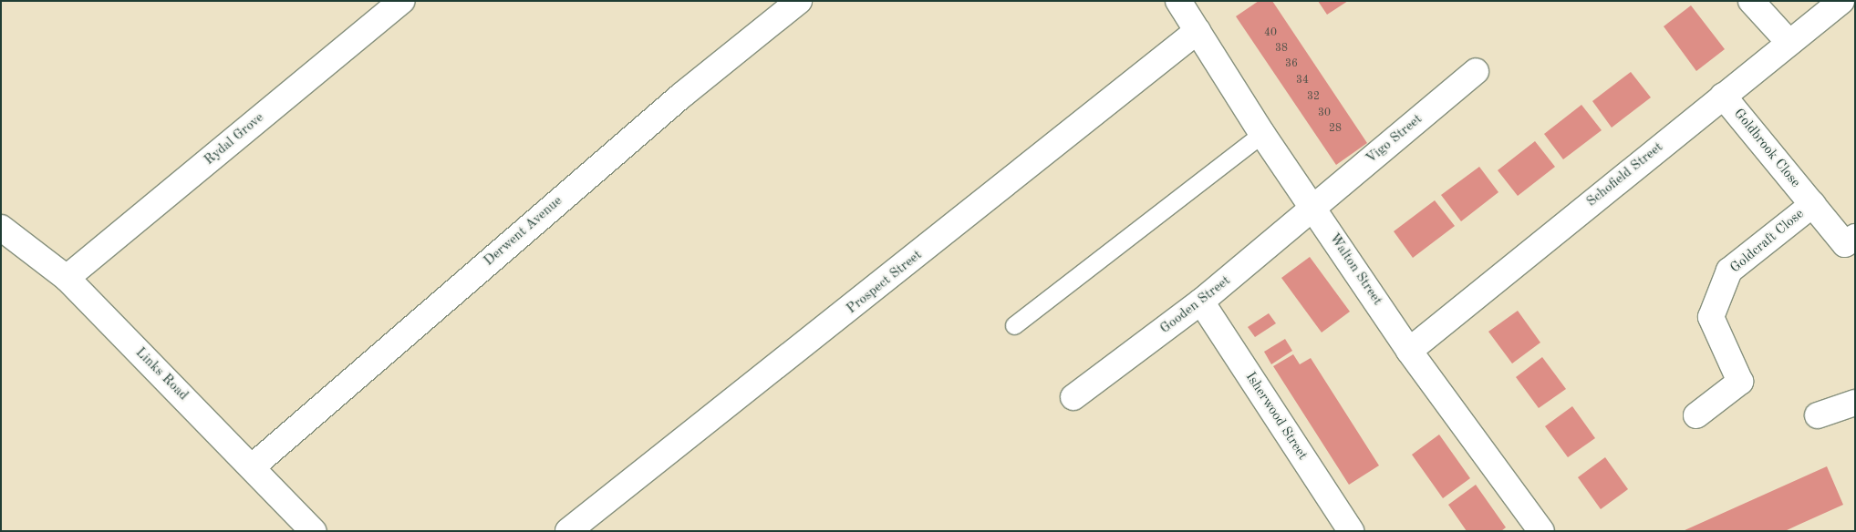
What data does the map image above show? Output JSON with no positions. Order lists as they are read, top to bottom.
{
  "streets": {
    "street": [
      "Rydal Grove",
      "Vigo Street",
      "Goldbrook Close",
      "Schofield Street",
      "Derwent Avenue",
      "Goldcraft Close",
      "Walton Street",
      "Prospect Street",
      "Gooden Street",
      "Links Road",
      "Isherwood Street"
    ]
  },
  "crossings": [
    ["Rydal Grove", "Links Road"],
    ["Vigo Street", "Walton Street"],
    ["Vigo Street", "Gooden Street"],
    ["Goldbrook Close", "Schofield Street"],
    ["Goldbrook Close", "Goldcraft Close"],
    ["Schofield Street", "Walton Street"],
    ["Derwent Avenue", "Links Road"],
    ["Walton Street", "Prospect Street"],
    ["Walton Street", "Gooden Street"],
    ["Gooden Street", "Isherwood Street"]
  ],
  "house_numbers": [
    "40",
    "38",
    "36",
    "34",
    "32",
    "30",
    "28"
  ]
}
